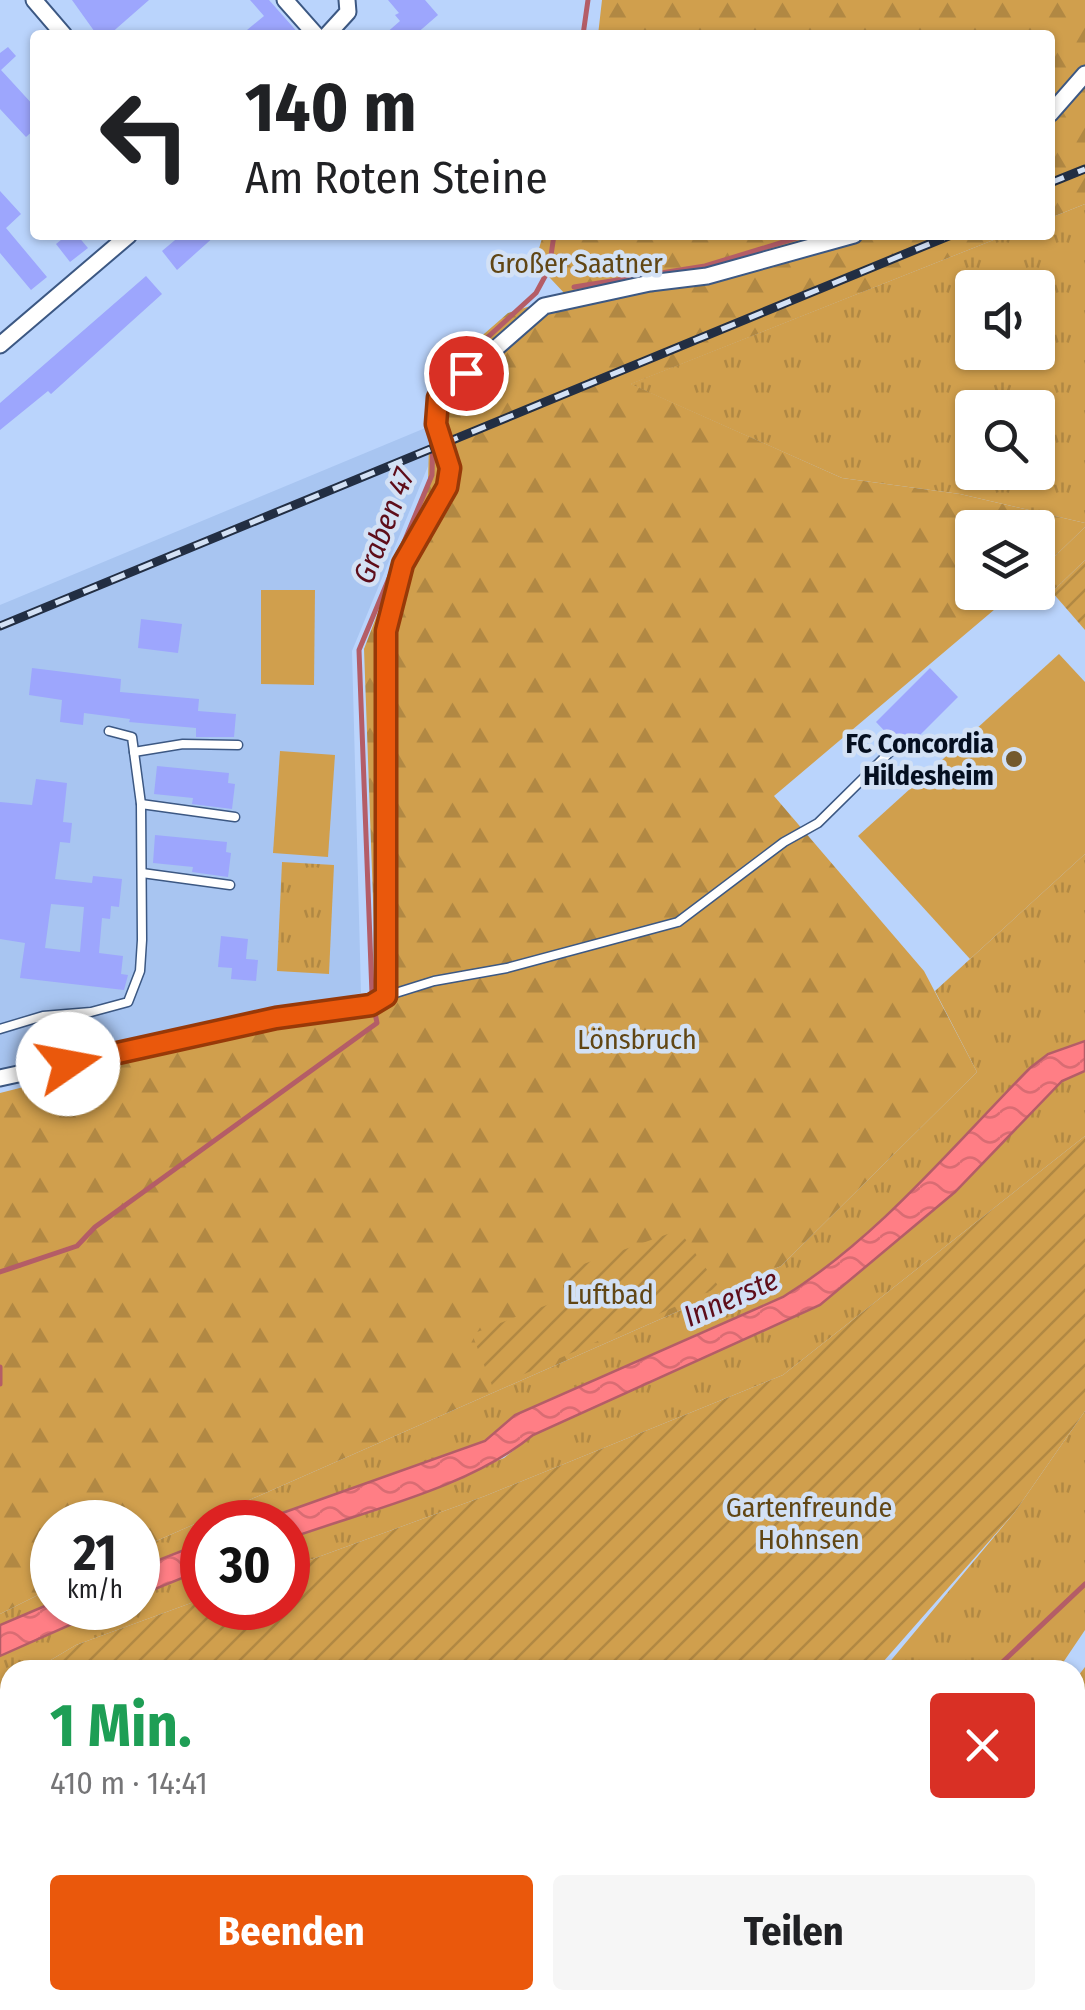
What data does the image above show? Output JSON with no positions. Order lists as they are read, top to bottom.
{
  "water": ["Graben 47", "Innerste"],
  "parks": [
    "Großer Saatner",
    "Lönsbruch",
    "Luftbad",
    "Gartenfreunde Hohnsen"
  ],
  "places": ["FC Concordia Hildesheim"],
  "page": {
    "turn": ["140 m", "Am Roten Steine"],
    "speed": "21 km/h",
    "limit": "30",
    "heading": ["1 Min.", "410 m · 14:41"],
    "buttons": ["Beenden", "Teilen"]
  }
}
